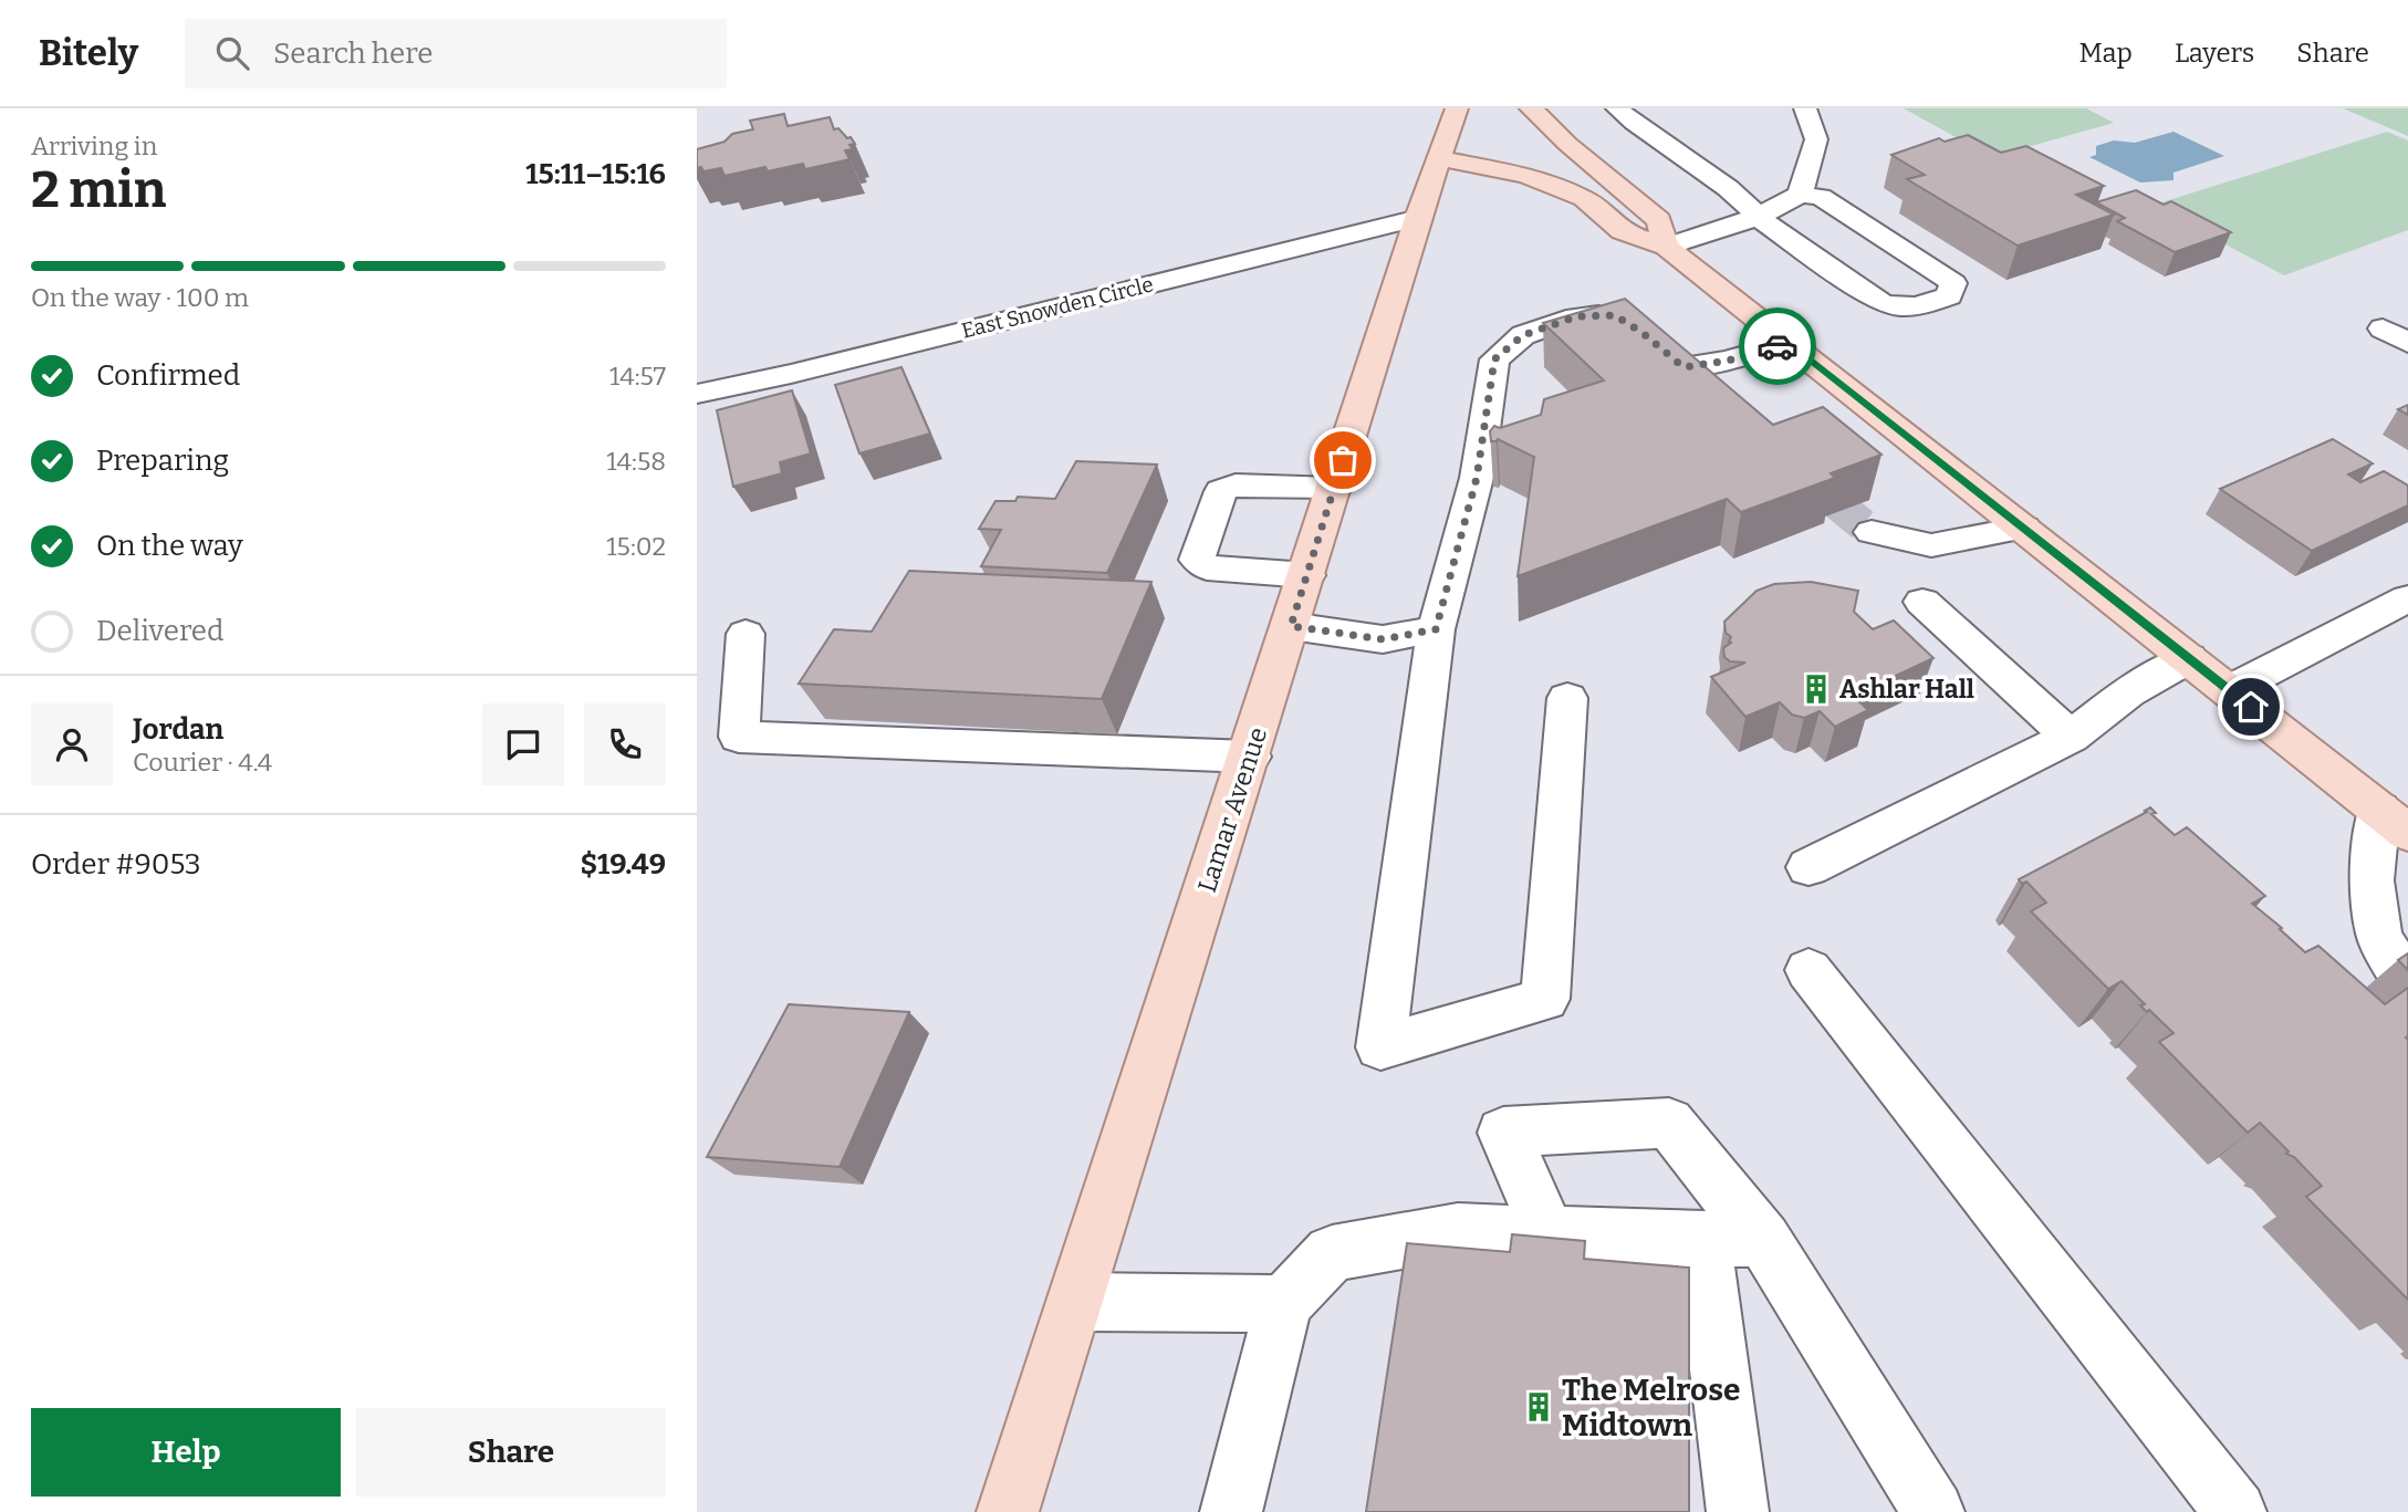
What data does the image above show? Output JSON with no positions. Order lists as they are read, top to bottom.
{
  "streets": {
    "main road": ["Lamar Avenue"],
    "street": ["East Snowden Circle"]
  },
  "crossings": [
    ["East Snowden Circle", "Lamar Avenue"]
  ],
  "places": {
    "building": ["Ashlar Hall", "The Melrose Midtown"]
  },
  "page": {
    "header": "Bitely",
    "search": "Search here",
    "nav": ["Map", "Layers", "Share"],
    "heading": ["2 min", "Arriving in", "15:11–15:16"],
    "panel": [
      "Jordan",
      "Courier · 4.4",
      "Order #9053",
      "$19.49"
    ],
    "bar": "On the way · 100 m",
    "list": [
      ["Confirmed", "14:57"],
      ["Preparing", "14:58"],
      ["On the way", "15:02"],
      "Delivered"
    ],
    "buttons": ["Help", "Share"]
  }
}
